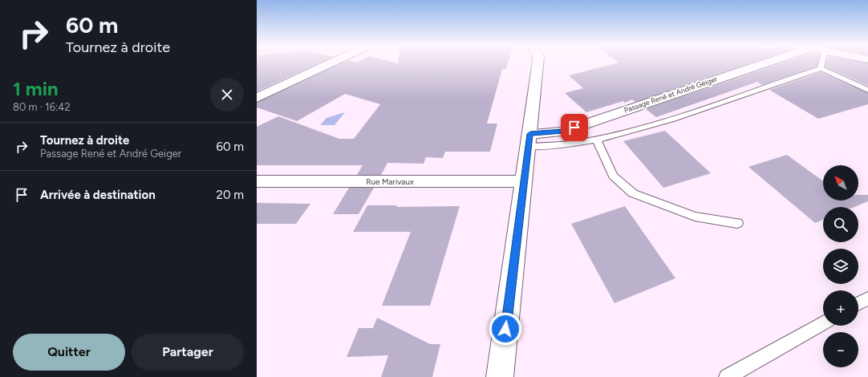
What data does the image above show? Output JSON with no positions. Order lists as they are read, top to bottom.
{
  "streets": {
    "street": ["Passage René et André Geiger", "Rue Marivaux"]
  },
  "north": "top left",
  "page": {
    "turn": ["60 m", "Tournez à droite"],
    "heading": ["1 min", "80 m · 16:42"],
    "list": [
      {
        "name": "Tournez à droite",
        "note": "Passage René et André Geiger",
        "value": "60 m"
      },
      {
        "name": "Arrivée à destination",
        "value": "20 m"
      }
    ],
    "map_buttons": ["+", "−"],
    "buttons": ["Quitter", "Partager"]
  }
}
